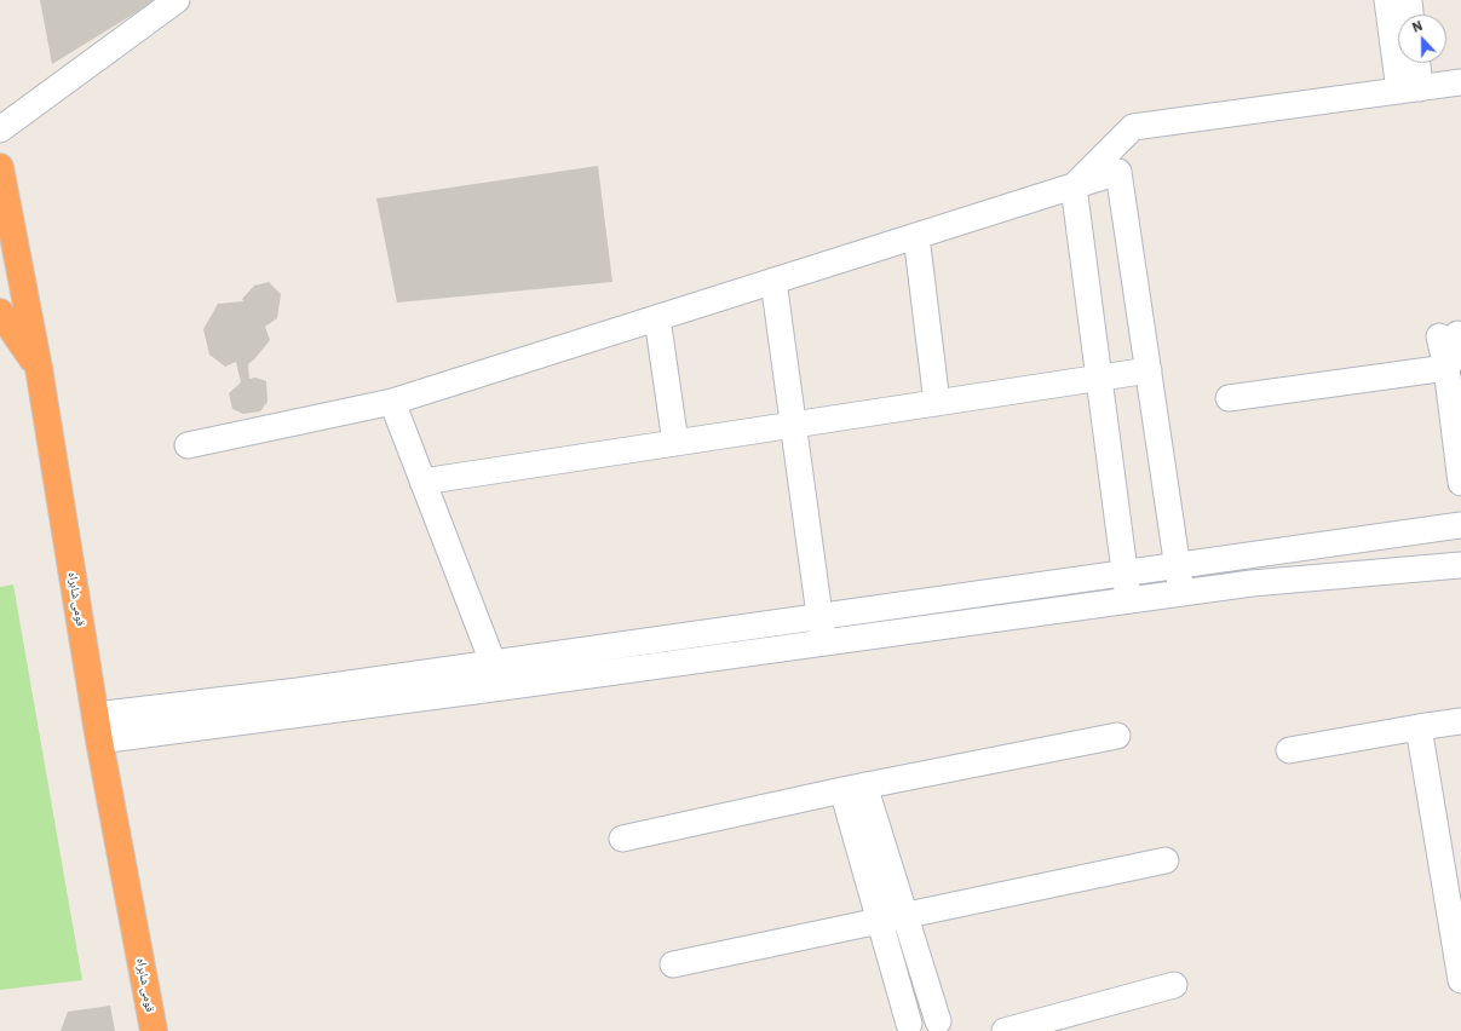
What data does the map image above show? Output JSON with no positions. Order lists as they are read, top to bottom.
{
  "streets": {
    "highway": ["قومی شاہراہ"]
  },
  "north": "top"
}
